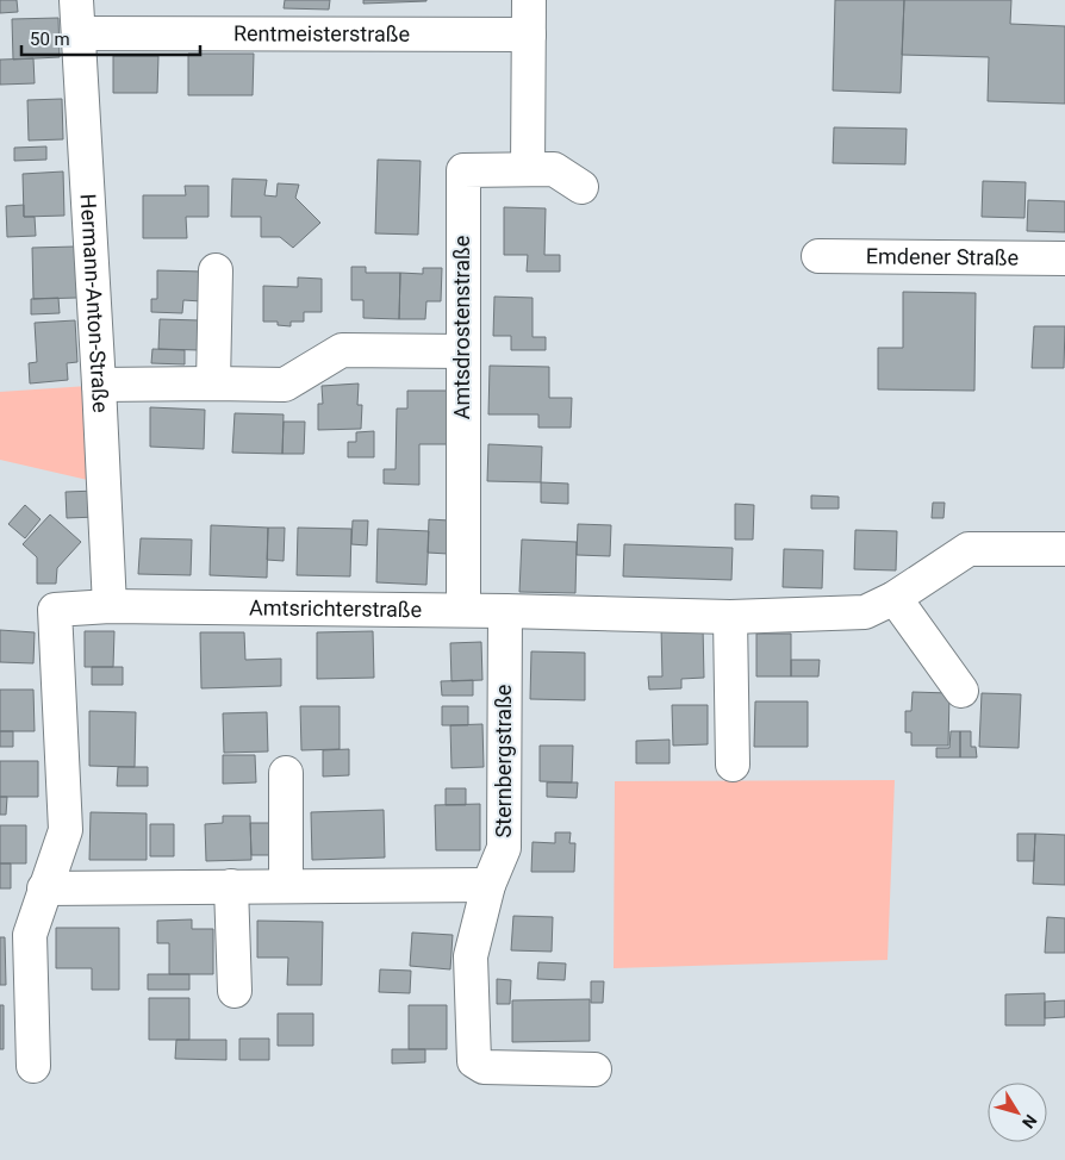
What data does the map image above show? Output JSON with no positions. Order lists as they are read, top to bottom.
{
  "streets": {
    "street": [
      "Rentmeisterstraße",
      "Emdener Straße",
      "Hermann-Anton-Straße",
      "Amtsdrostenstraße",
      "Amtsrichterstraße",
      "Sternbergstraße"
    ]
  },
  "crossings": [
    ["Rentmeisterstraße", "Hermann-Anton-Straße"],
    ["Hermann-Anton-Straße", "Amtsrichterstraße"],
    ["Amtsdrostenstraße", "Amtsrichterstraße"],
    ["Amtsrichterstraße", "Sternbergstraße"]
  ],
  "scale_bar": "50 m",
  "north": "bottom right"
}
